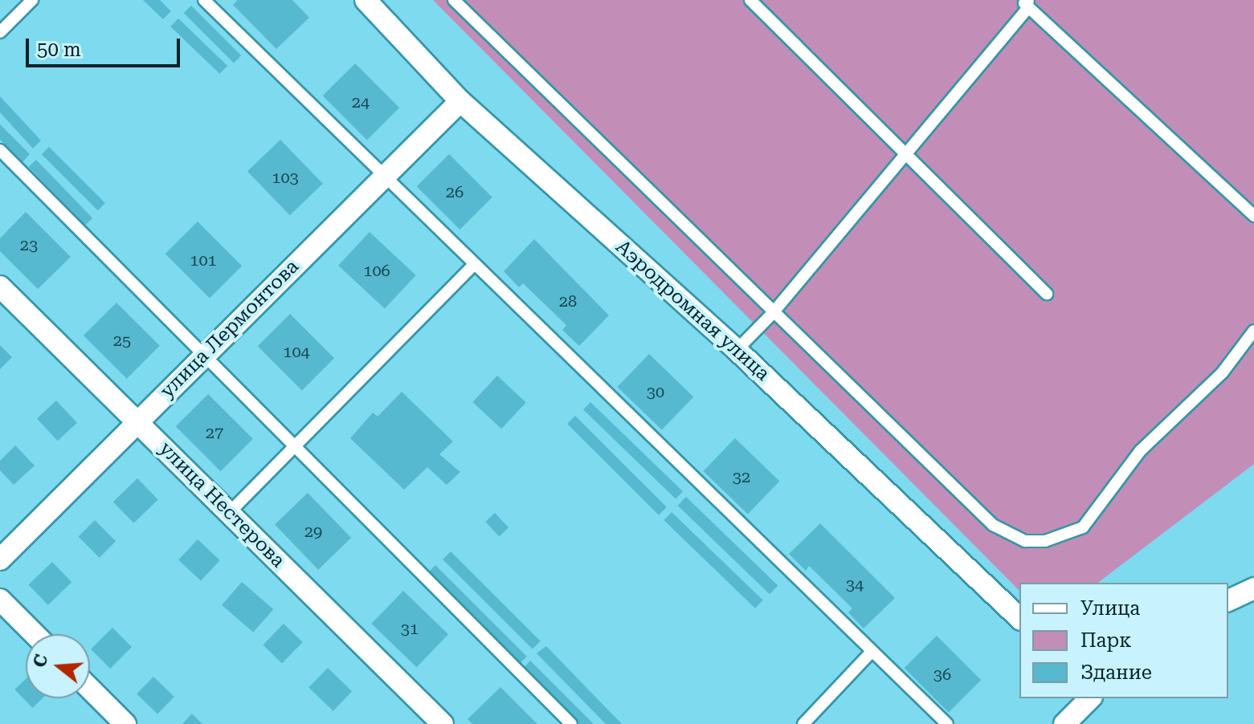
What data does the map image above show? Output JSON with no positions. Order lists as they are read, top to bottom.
{
  "streets": {
    "street": ["Аэродромная улица", "улица Лермонтова", "улица Нестерова"]
  },
  "crossings": [
    ["Аэродромная улица", "улица Лермонтова"],
    ["улица Лермонтова", "улица Нестерова"]
  ],
  "house_numbers": [
    "24",
    "103",
    "26",
    "23",
    "101",
    "106",
    "28",
    "25",
    "104",
    "30",
    "27",
    "32",
    "29",
    "34",
    "31",
    "36"
  ],
  "legend": ["Улица", "Парк", "Здание"],
  "scale_bar": "50 m",
  "north": "left"
}
